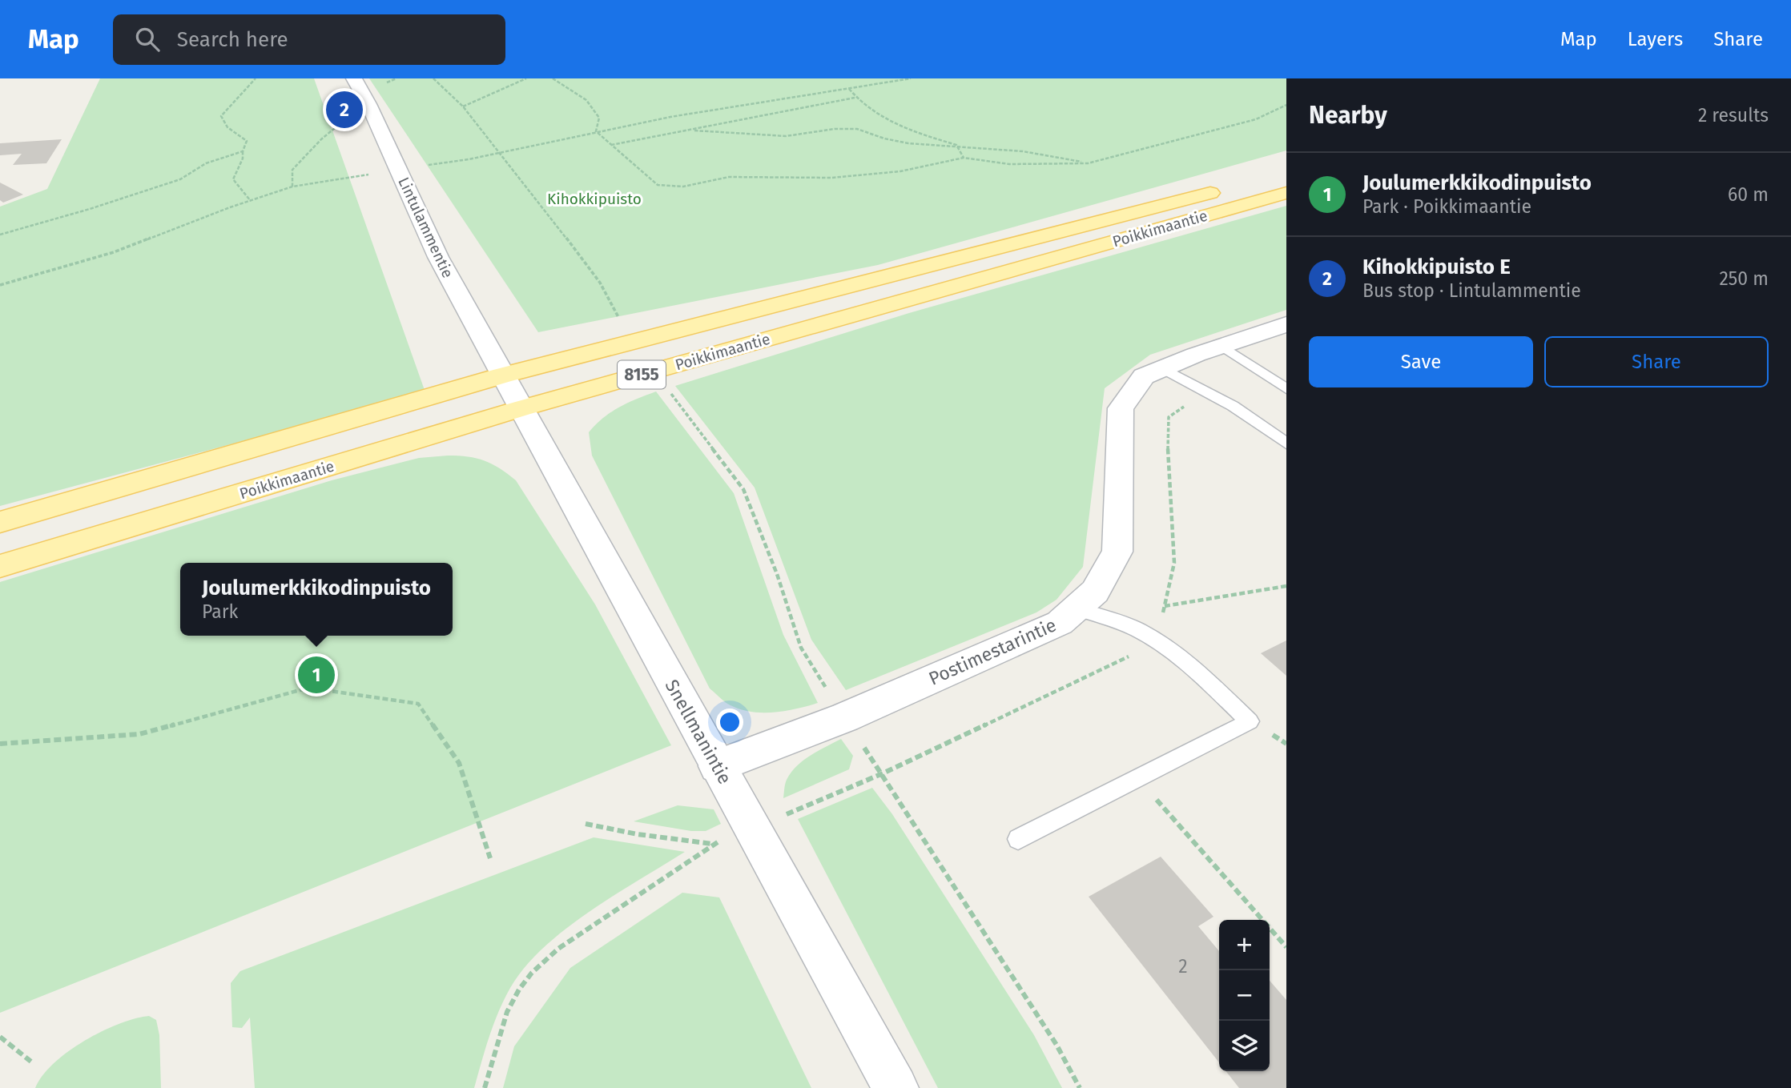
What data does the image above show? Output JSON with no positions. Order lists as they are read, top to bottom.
{
  "streets": {
    "main road": ["Poikkimaantie", "8155"],
    "street": ["Lintulammentie", "Postimestarintie", "Snellmanintie"]
  },
  "crossings": [
    ["Lintulammentie", "Poikkimaantie"],
    ["Lintulammentie", "Snellmanintie"],
    ["Poikkimaantie", "Snellmanintie"],
    ["Postimestarintie", "Snellmanintie"]
  ],
  "parks": ["Kihokkipuisto"],
  "house_numbers": ["2"],
  "page": {
    "header": "Map",
    "search": "Search here",
    "nav": ["Map", "Layers", "Share"],
    "heading": ["Nearby", "2 results"],
    "pins": ["2", "1"],
    "list": [
      {
        "mark": "1",
        "name": "Joulumerkkikodinpuisto",
        "note": "Park · Poikkimaantie",
        "value": "60 m"
      },
      {
        "mark": "2",
        "name": "Kihokkipuisto E",
        "note": "Bus stop · Lintulammentie",
        "value": "250 m"
      }
    ],
    "buttons": ["Save", "Share"],
    "popup": ["Joulumerkkikodinpuisto", "Park"],
    "map_buttons": ["+", "−"]
  }
}
